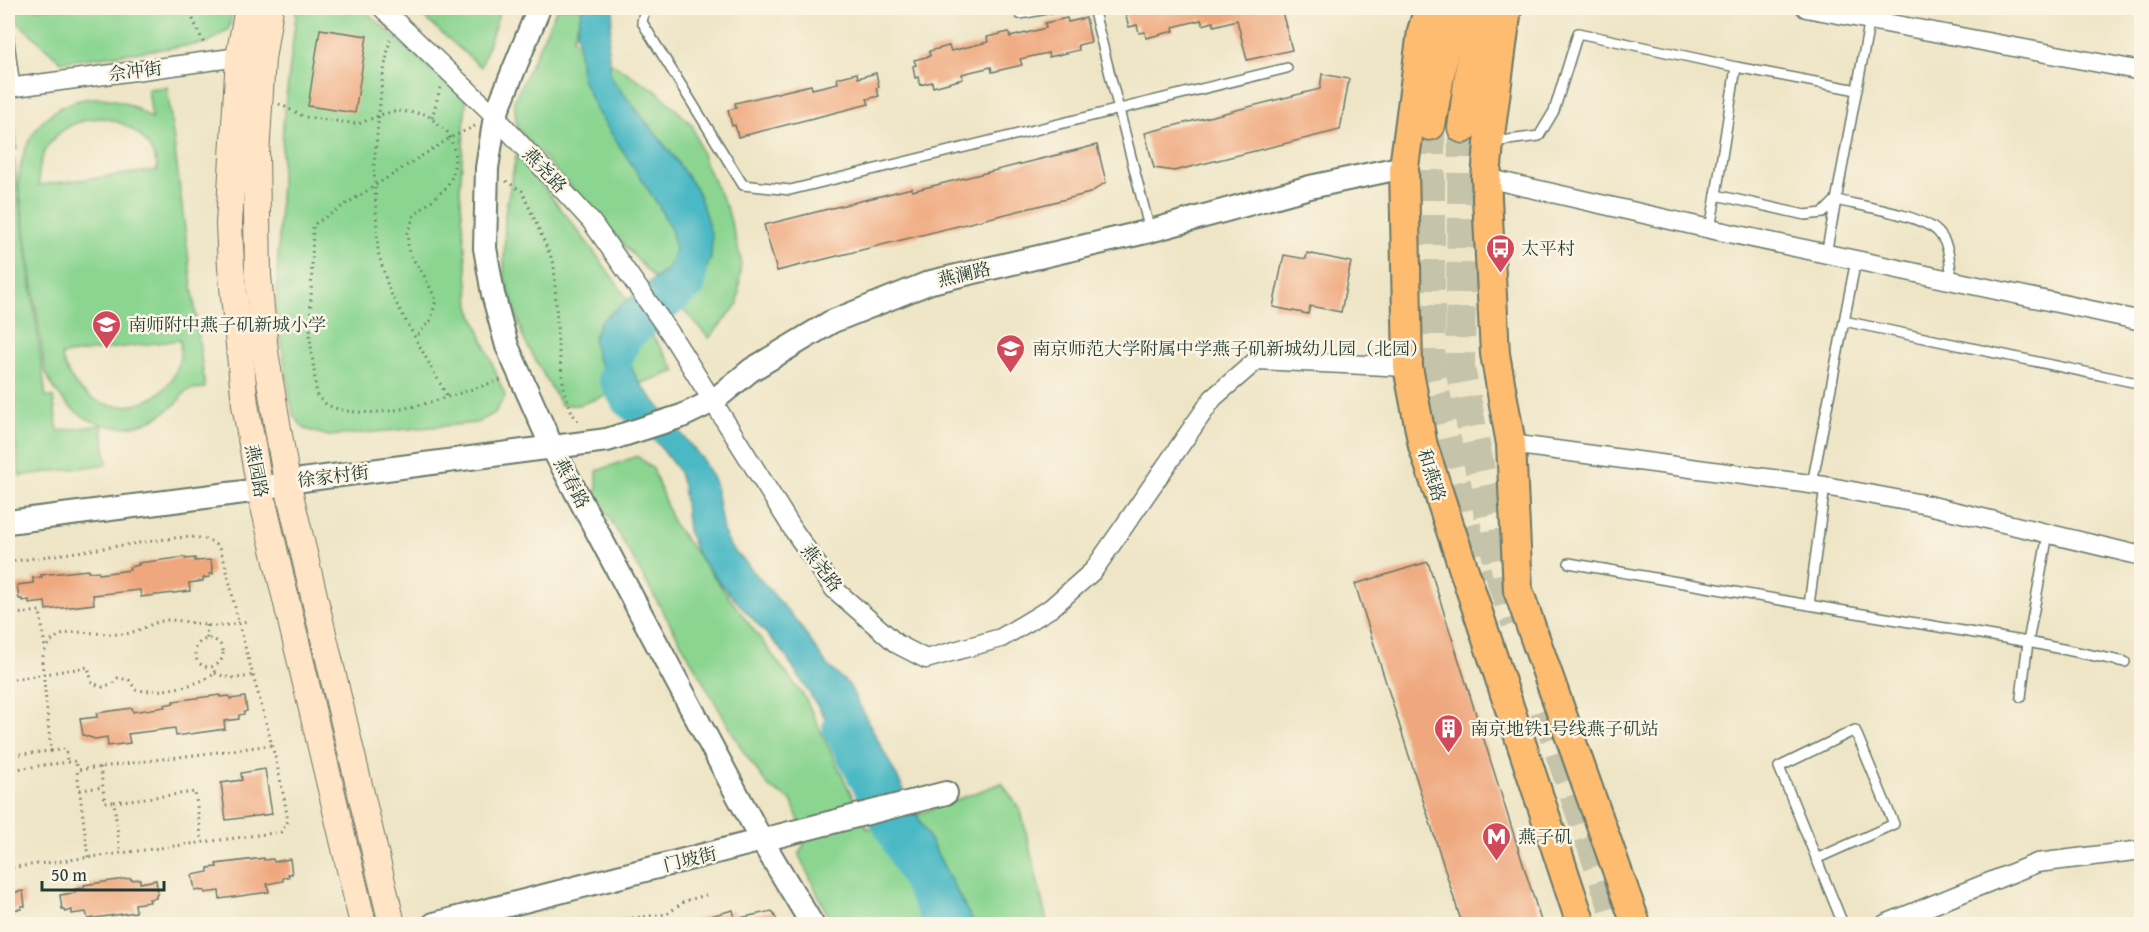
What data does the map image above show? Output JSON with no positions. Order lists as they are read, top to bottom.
{
  "streets": {
    "main road": ["燕园路", "和燕路"],
    "street": [
      "佘冲街",
      "燕尧路",
      "燕澜路",
      "徐家村街",
      "燕春路",
      "门坡街"
    ]
  },
  "crossings": [
    ["佘冲街", "燕园路"],
    ["燕尧路", "燕澜路"],
    ["燕尧路", "和燕路"],
    ["燕尧路", "燕春路"],
    ["燕澜路", "和燕路"],
    ["燕澜路", "徐家村街"],
    ["燕澜路", "燕春路"],
    ["燕园路", "徐家村街"],
    ["徐家村街", "燕春路"],
    ["燕春路", "门坡街"]
  ],
  "places": {
    "bus stop": ["太平村"],
    "school or university": ["南师附中燕子矶新城小学", "南京师范大学附属中学燕子矶新城幼儿园（北园）"],
    "building": ["南京地铁1号线燕子矶站"],
    "metro station": ["燕子矶"]
  },
  "scale_bar": "50 m"
}
